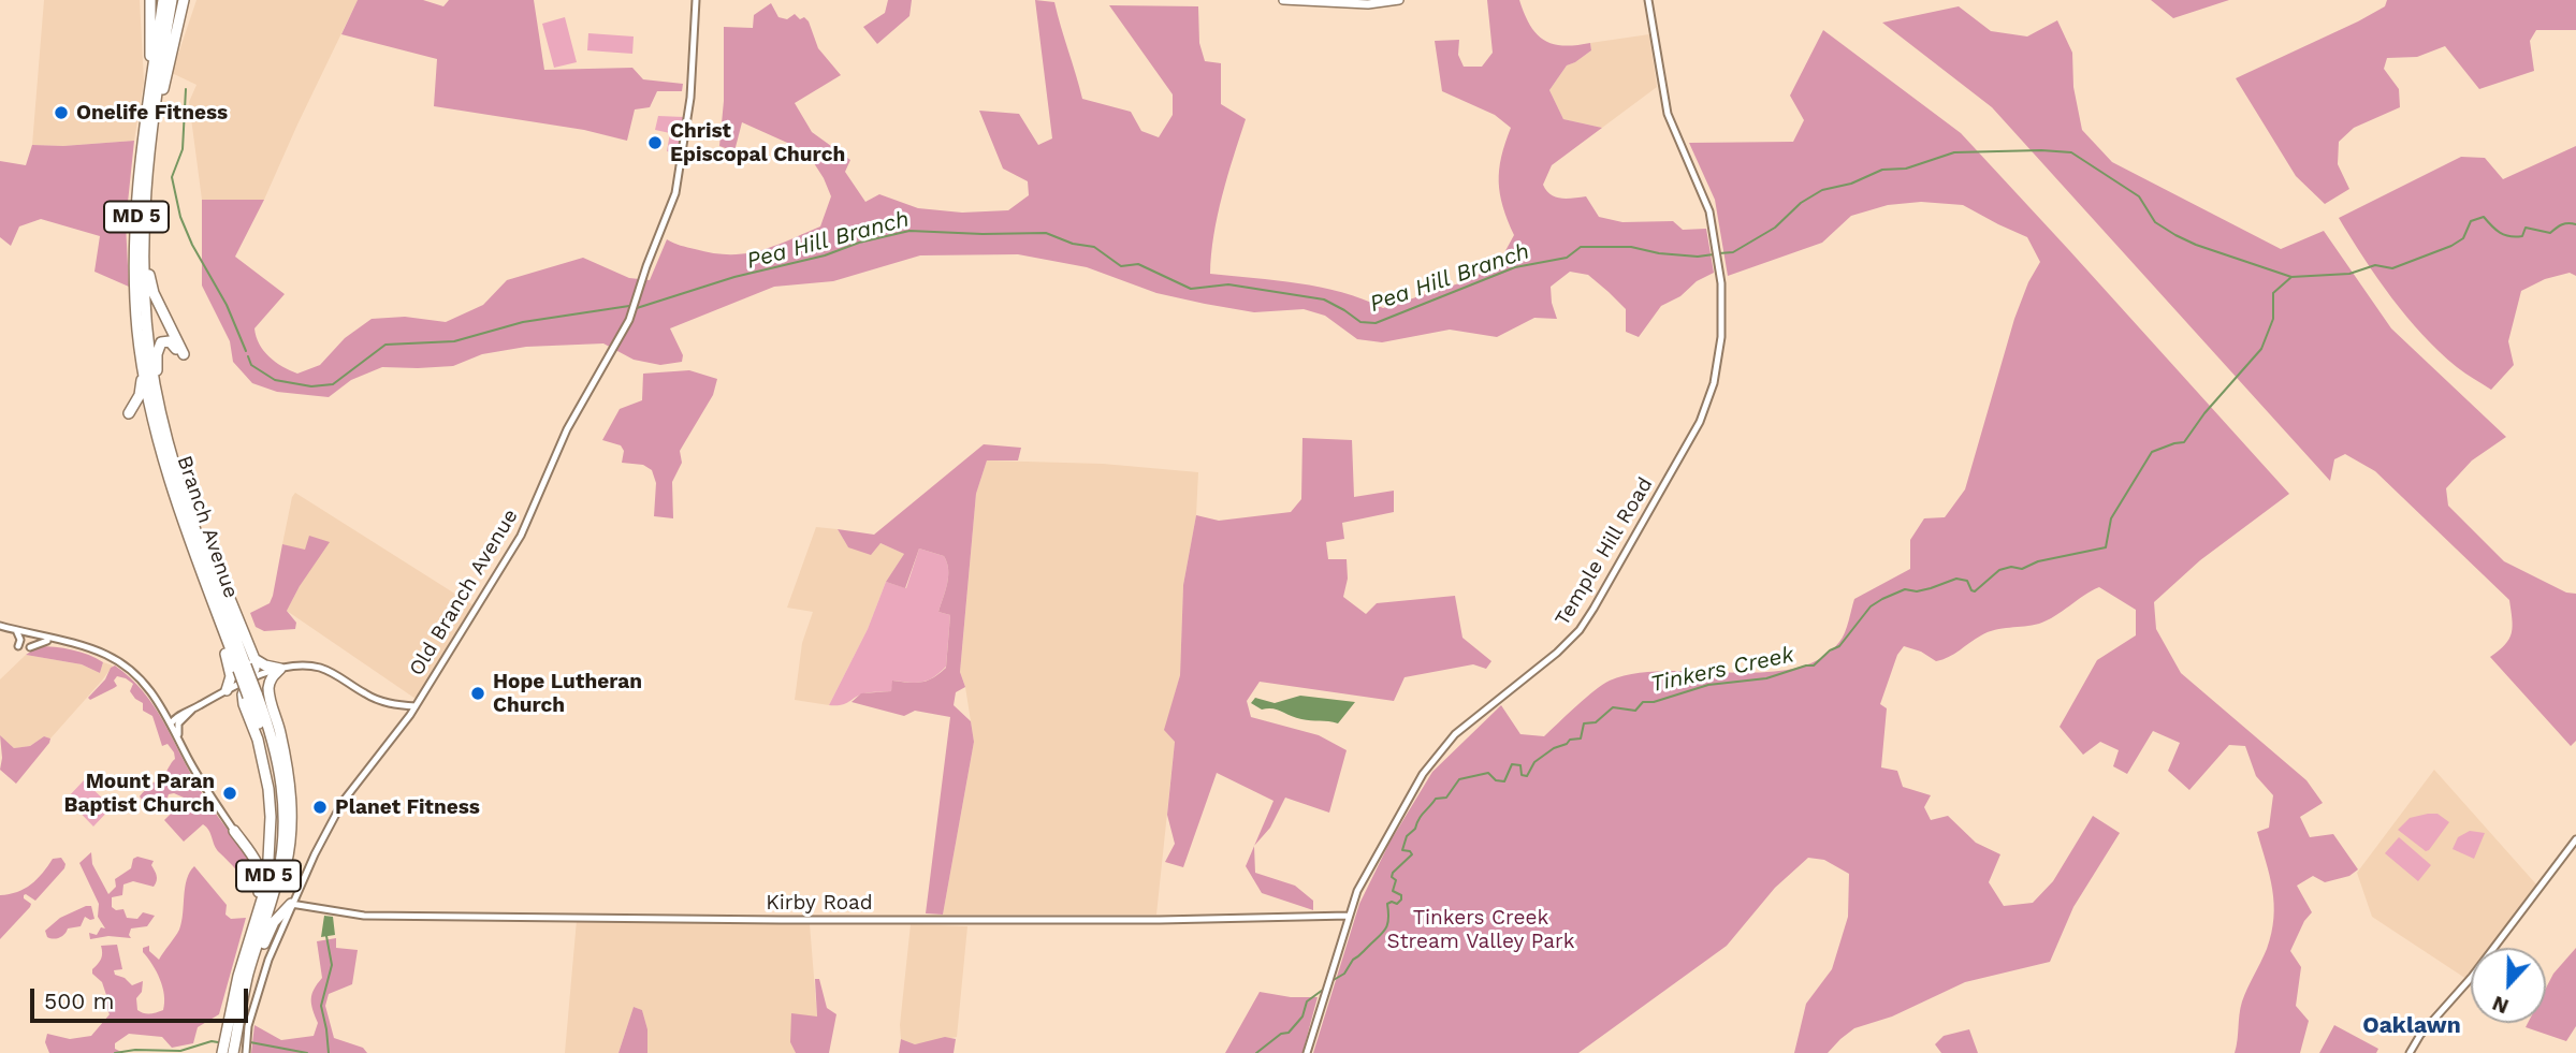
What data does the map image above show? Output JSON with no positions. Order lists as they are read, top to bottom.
{
  "streets": {
    "highway": ["MD 5", "Branch Avenue"],
    "main road": ["Temple Hill Road", "Old Branch Avenue", "Kirby Road"]
  },
  "crossings": [
    ["Temple Hill Road", "Kirby Road"],
    ["Old Branch Avenue", "Kirby Road"]
  ],
  "districts": ["Oaklawn"],
  "water": ["Pea Hill Branch", "Tinkers Creek"],
  "parks": ["Tinkers Creek Stream Valley Park"],
  "places": [
    "Onelife Fitness",
    "Christ Episcopal Church",
    "Hope Lutheran Church",
    "Mount Paran Baptist Church",
    "Planet Fitness"
  ],
  "scale_bar": "500 m",
  "north": "bottom"
}
